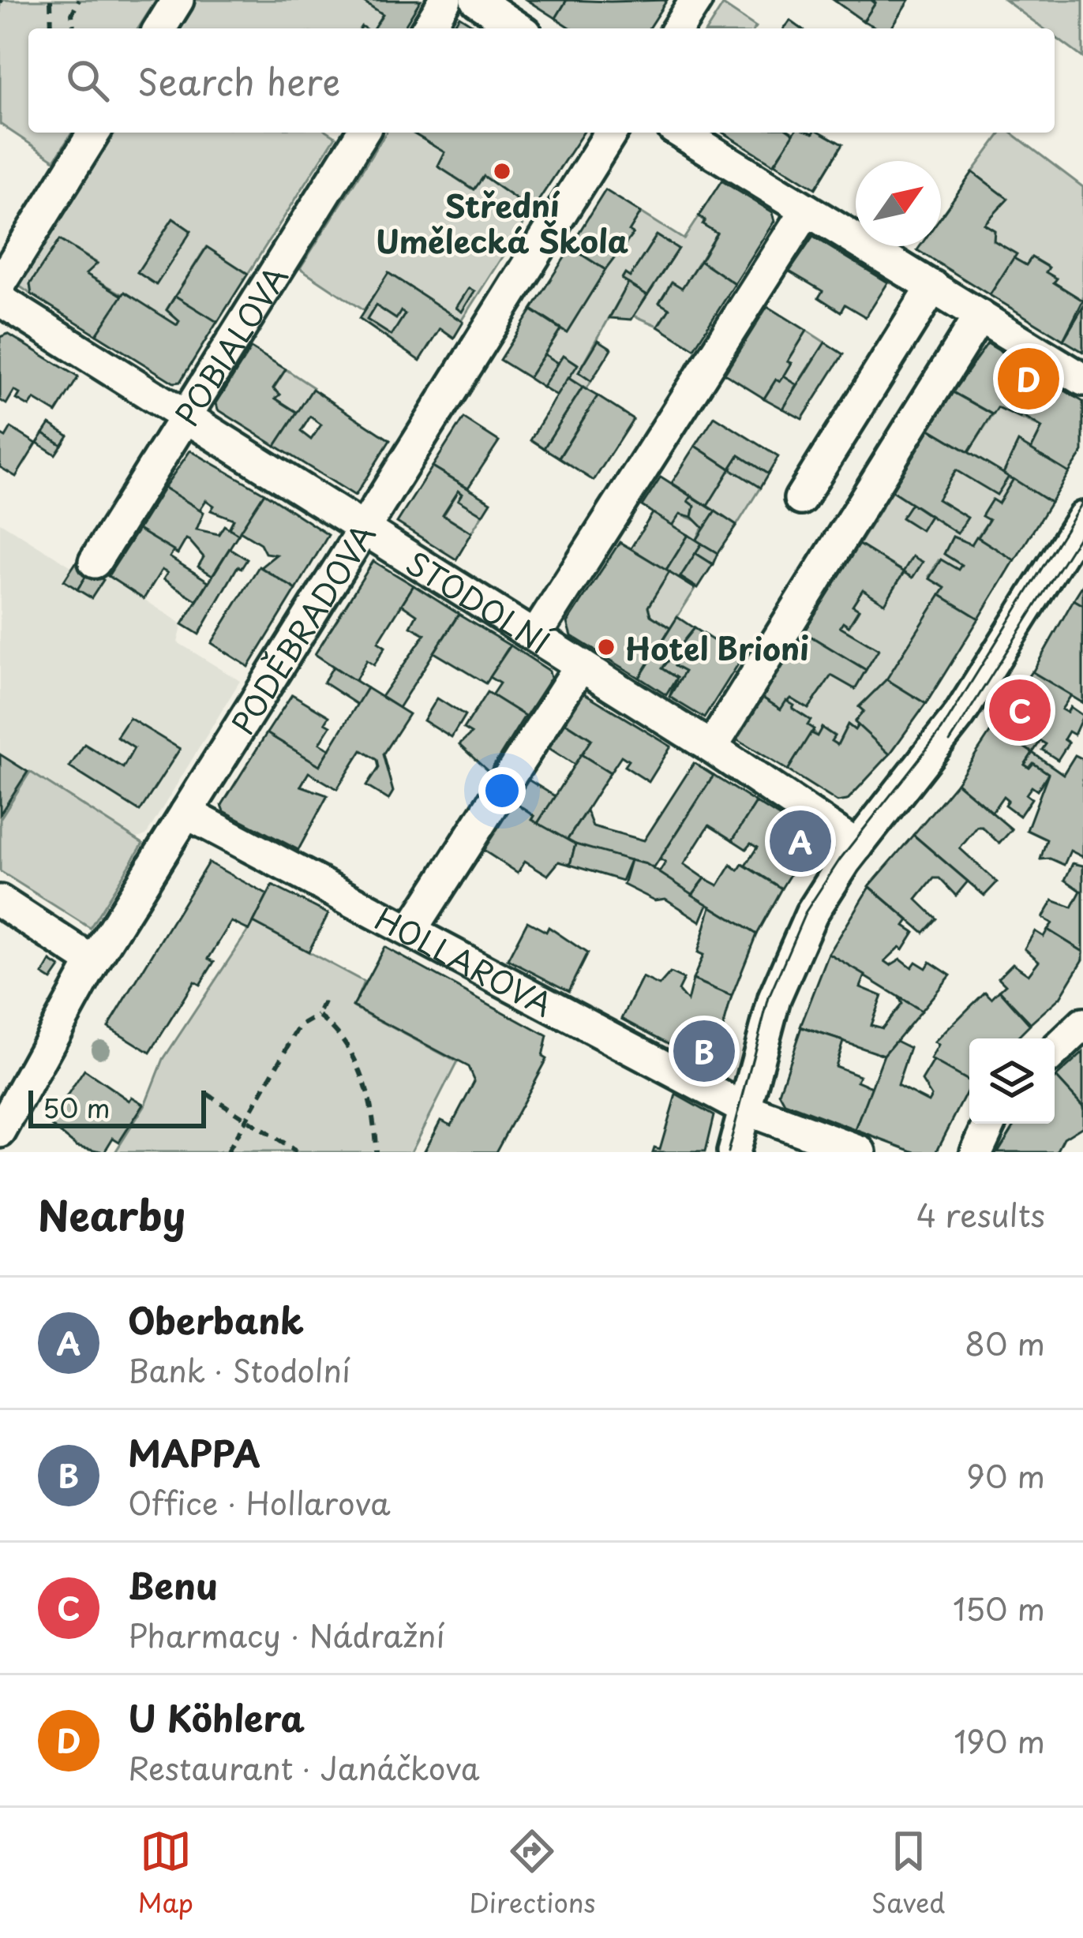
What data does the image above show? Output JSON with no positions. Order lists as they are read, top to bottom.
{
  "streets": {
    "street": [
      "POBIALOVA",
      "STODOLNÍ",
      "PODĚBRADOVA",
      "HOLLAROVA"
    ]
  },
  "crossings": [
    ["POBIALOVA", "STODOLNÍ"],
    ["STODOLNÍ", "PODĚBRADOVA"],
    ["PODĚBRADOVA", "HOLLAROVA"]
  ],
  "places": ["Střední Umělecká Škola", "Hotel Brioni"],
  "scale_bar": "50 m",
  "north": "top right",
  "page": {
    "search": "Search here",
    "pins": [
      "D",
      "C",
      "A",
      "B"
    ],
    "scale": "50 m",
    "heading": ["Nearby", "4 results"],
    "list": [
      {
        "mark": "A",
        "name": "Oberbank",
        "note": "Bank · Stodolní",
        "value": "80 m"
      },
      {
        "mark": "B",
        "name": "MAPPA",
        "note": "Office · Hollarova",
        "value": "90 m"
      },
      {
        "mark": "C",
        "name": "Benu",
        "note": "Pharmacy · Nádražní",
        "value": "150 m"
      },
      {
        "mark": "D",
        "name": "U Köhlera",
        "note": "Restaurant · Janáčkova",
        "value": "190 m"
      }
    ],
    "nav": ["Map", "Directions", "Saved"]
  }
}
